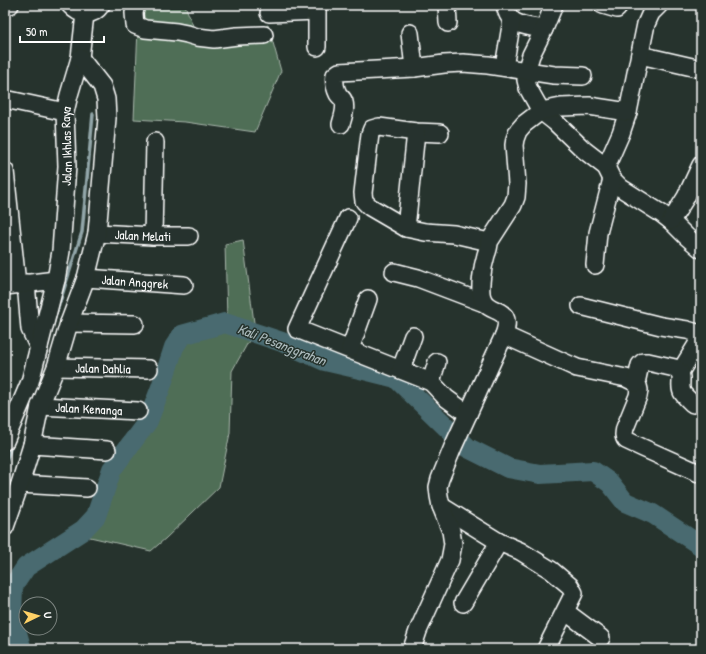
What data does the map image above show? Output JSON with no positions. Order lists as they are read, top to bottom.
{
  "streets": {
    "street": [
      "Jalan Ikhlas Raya",
      "Jalan Melati",
      "Jalan Anggrek",
      "Jalan Dahlia",
      "Jalan Kenanga"
    ]
  },
  "water": ["Kali Pesanggrahan"],
  "scale_bar": "50 m",
  "north": "right"
}
